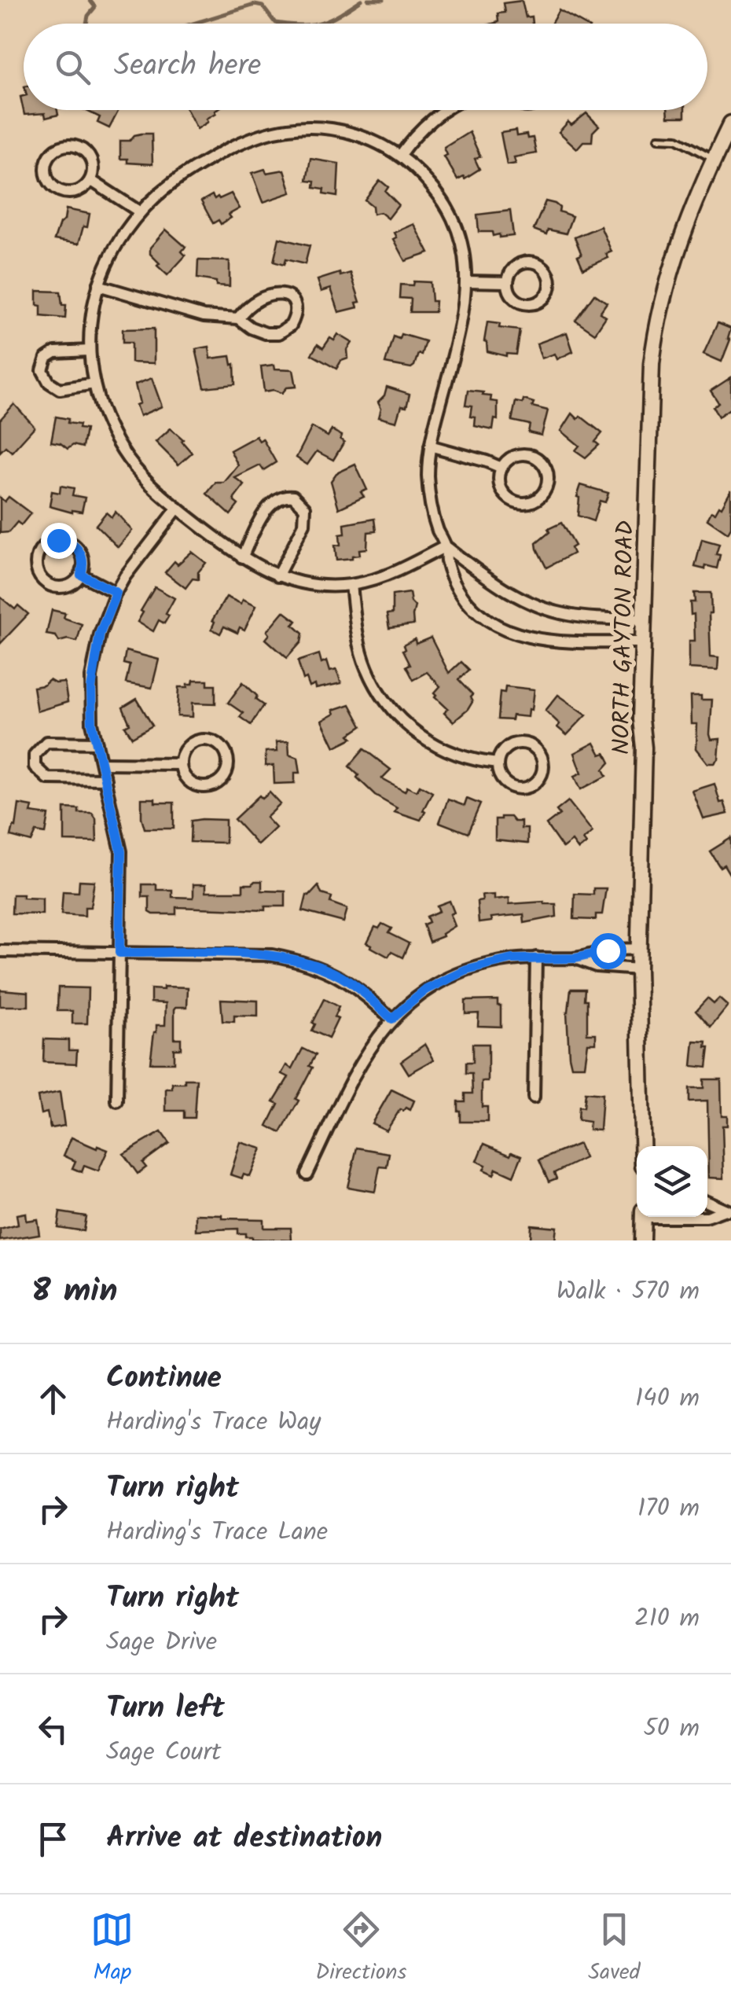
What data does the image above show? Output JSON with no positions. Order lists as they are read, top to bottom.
{
  "streets": {
    "street": ["NORTH GAYTON ROAD"]
  },
  "page": {
    "search": "Search here",
    "heading": ["8 min", "Walk · 570 m"],
    "list": [
      ["Continue", "Harding's Trace Way", "140 m"],
      ["Turn right", "Harding's Trace Lane", "170 m"],
      ["Turn right", "Sage Drive", "210 m"],
      ["Turn left", "Sage Court", "50 m"],
      "Arrive at destination"
    ],
    "nav": ["Map", "Directions", "Saved"]
  }
}
